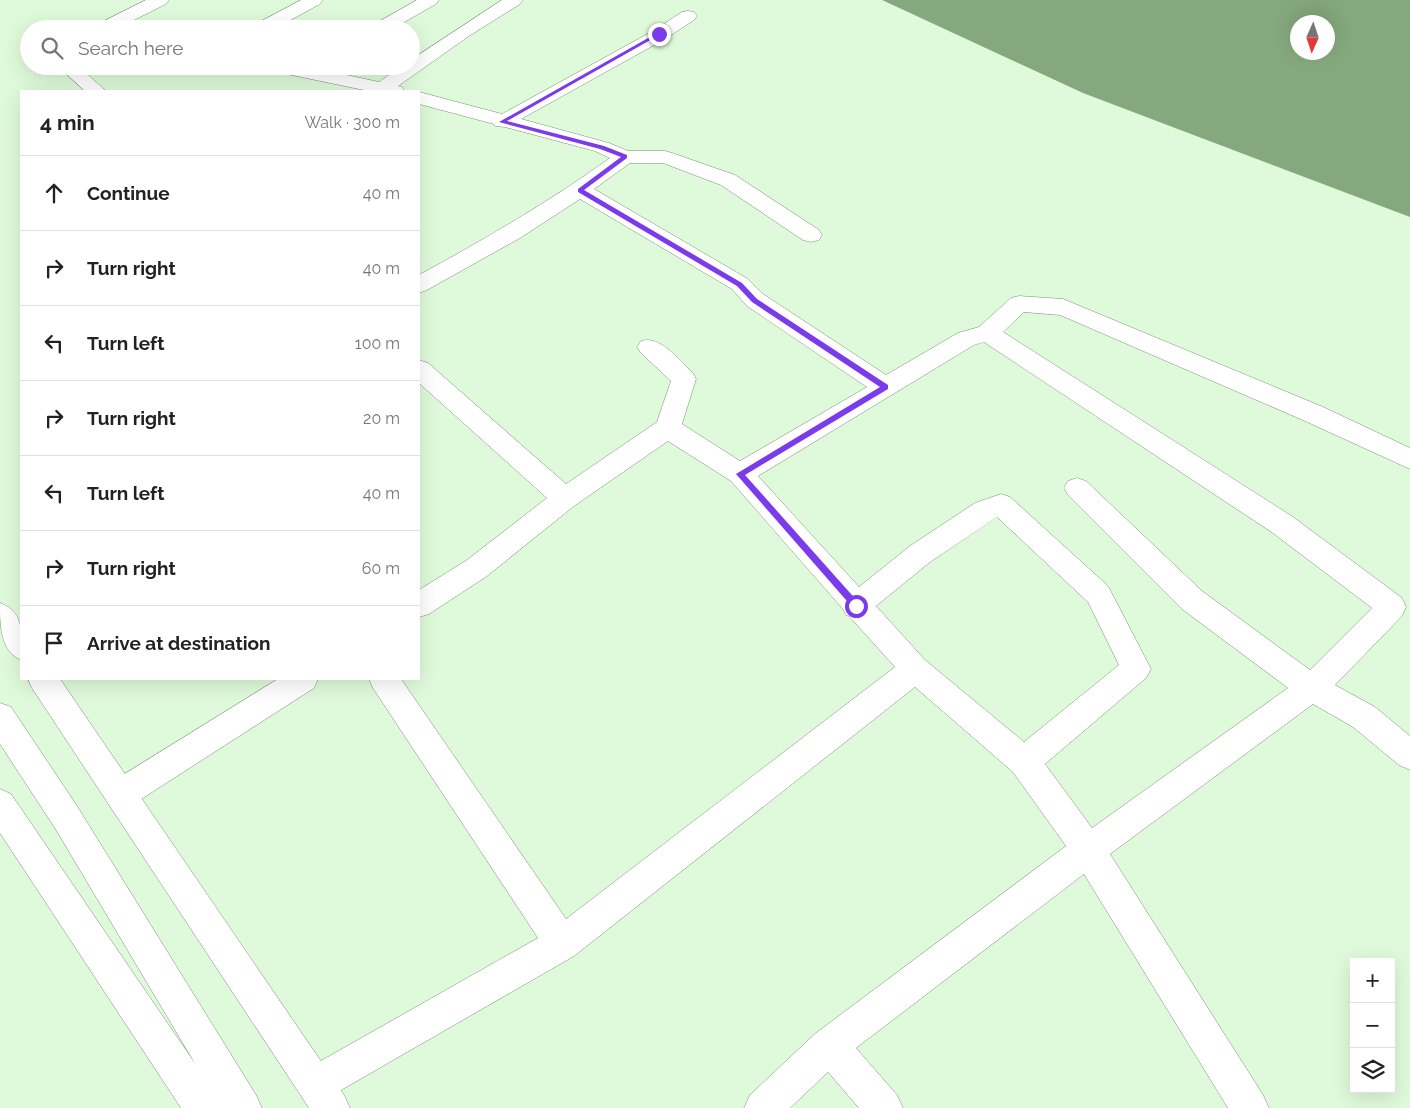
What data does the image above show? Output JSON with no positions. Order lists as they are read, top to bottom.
{
  "north": "bottom",
  "page": {
    "search": "Search here",
    "heading": ["4 min", "Walk · 300 m"],
    "list": [
      ["Continue", "40 m"],
      ["Turn right", "40 m"],
      ["Turn left", "100 m"],
      ["Turn right", "20 m"],
      ["Turn left", "40 m"],
      ["Turn right", "60 m"],
      "Arrive at destination"
    ],
    "map_buttons": ["+", "−"]
  }
}
